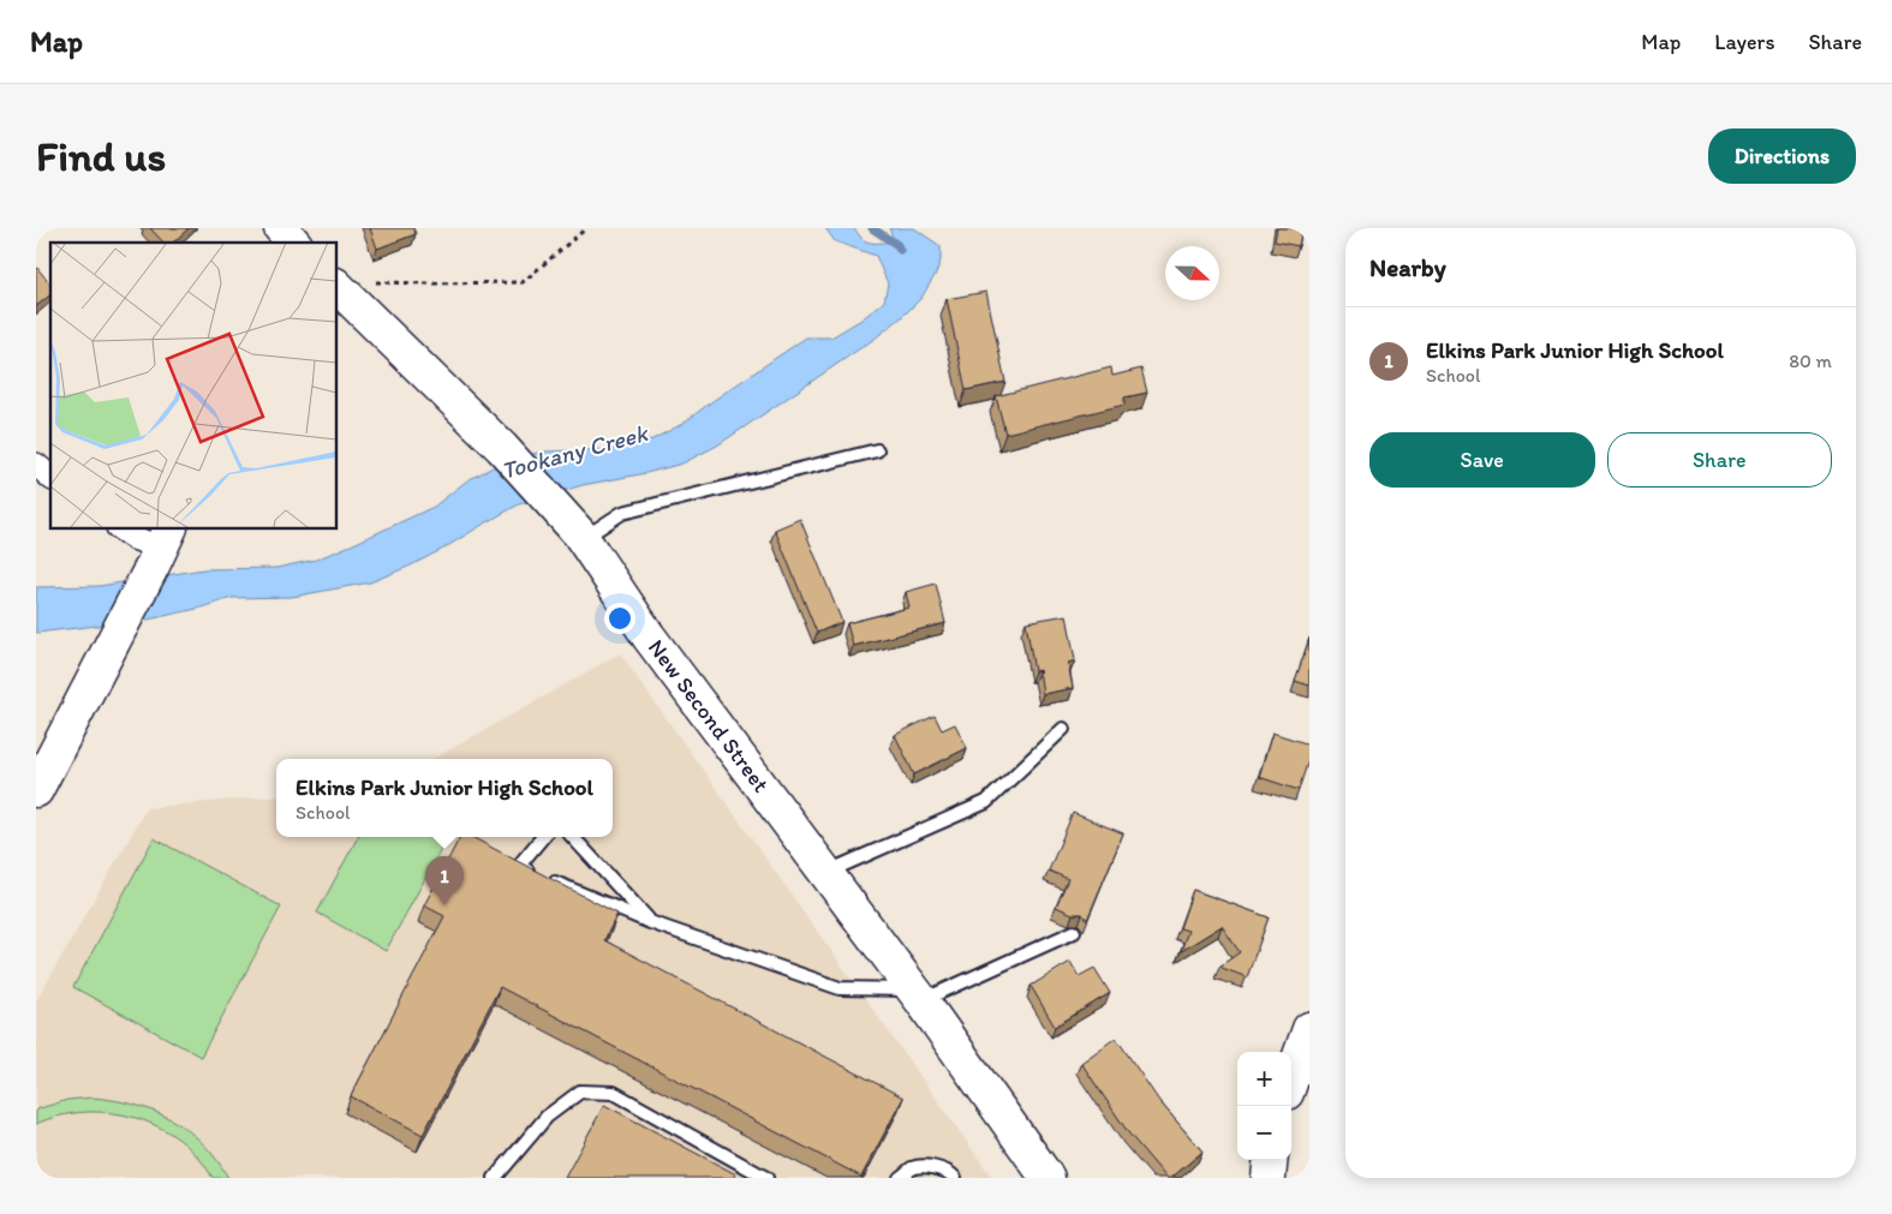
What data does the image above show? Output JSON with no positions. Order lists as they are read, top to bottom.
{
  "streets": {
    "street": ["New Second Street"]
  },
  "water": ["Tookany Creek"],
  "north": "right",
  "page": {
    "header": "Map",
    "nav": ["Map", "Layers", "Share"],
    "buttons": [
      "Directions",
      ["Save", "Share"]
    ],
    "title": "Find us",
    "heading": "Nearby",
    "list": [
      {
        "mark": "1",
        "name": "Elkins Park Junior High School",
        "note": "School",
        "value": "80 m"
      }
    ],
    "popup": ["Elkins Park Junior High School", "School"],
    "pins": "1",
    "map_buttons": ["+", "−"]
  }
}
